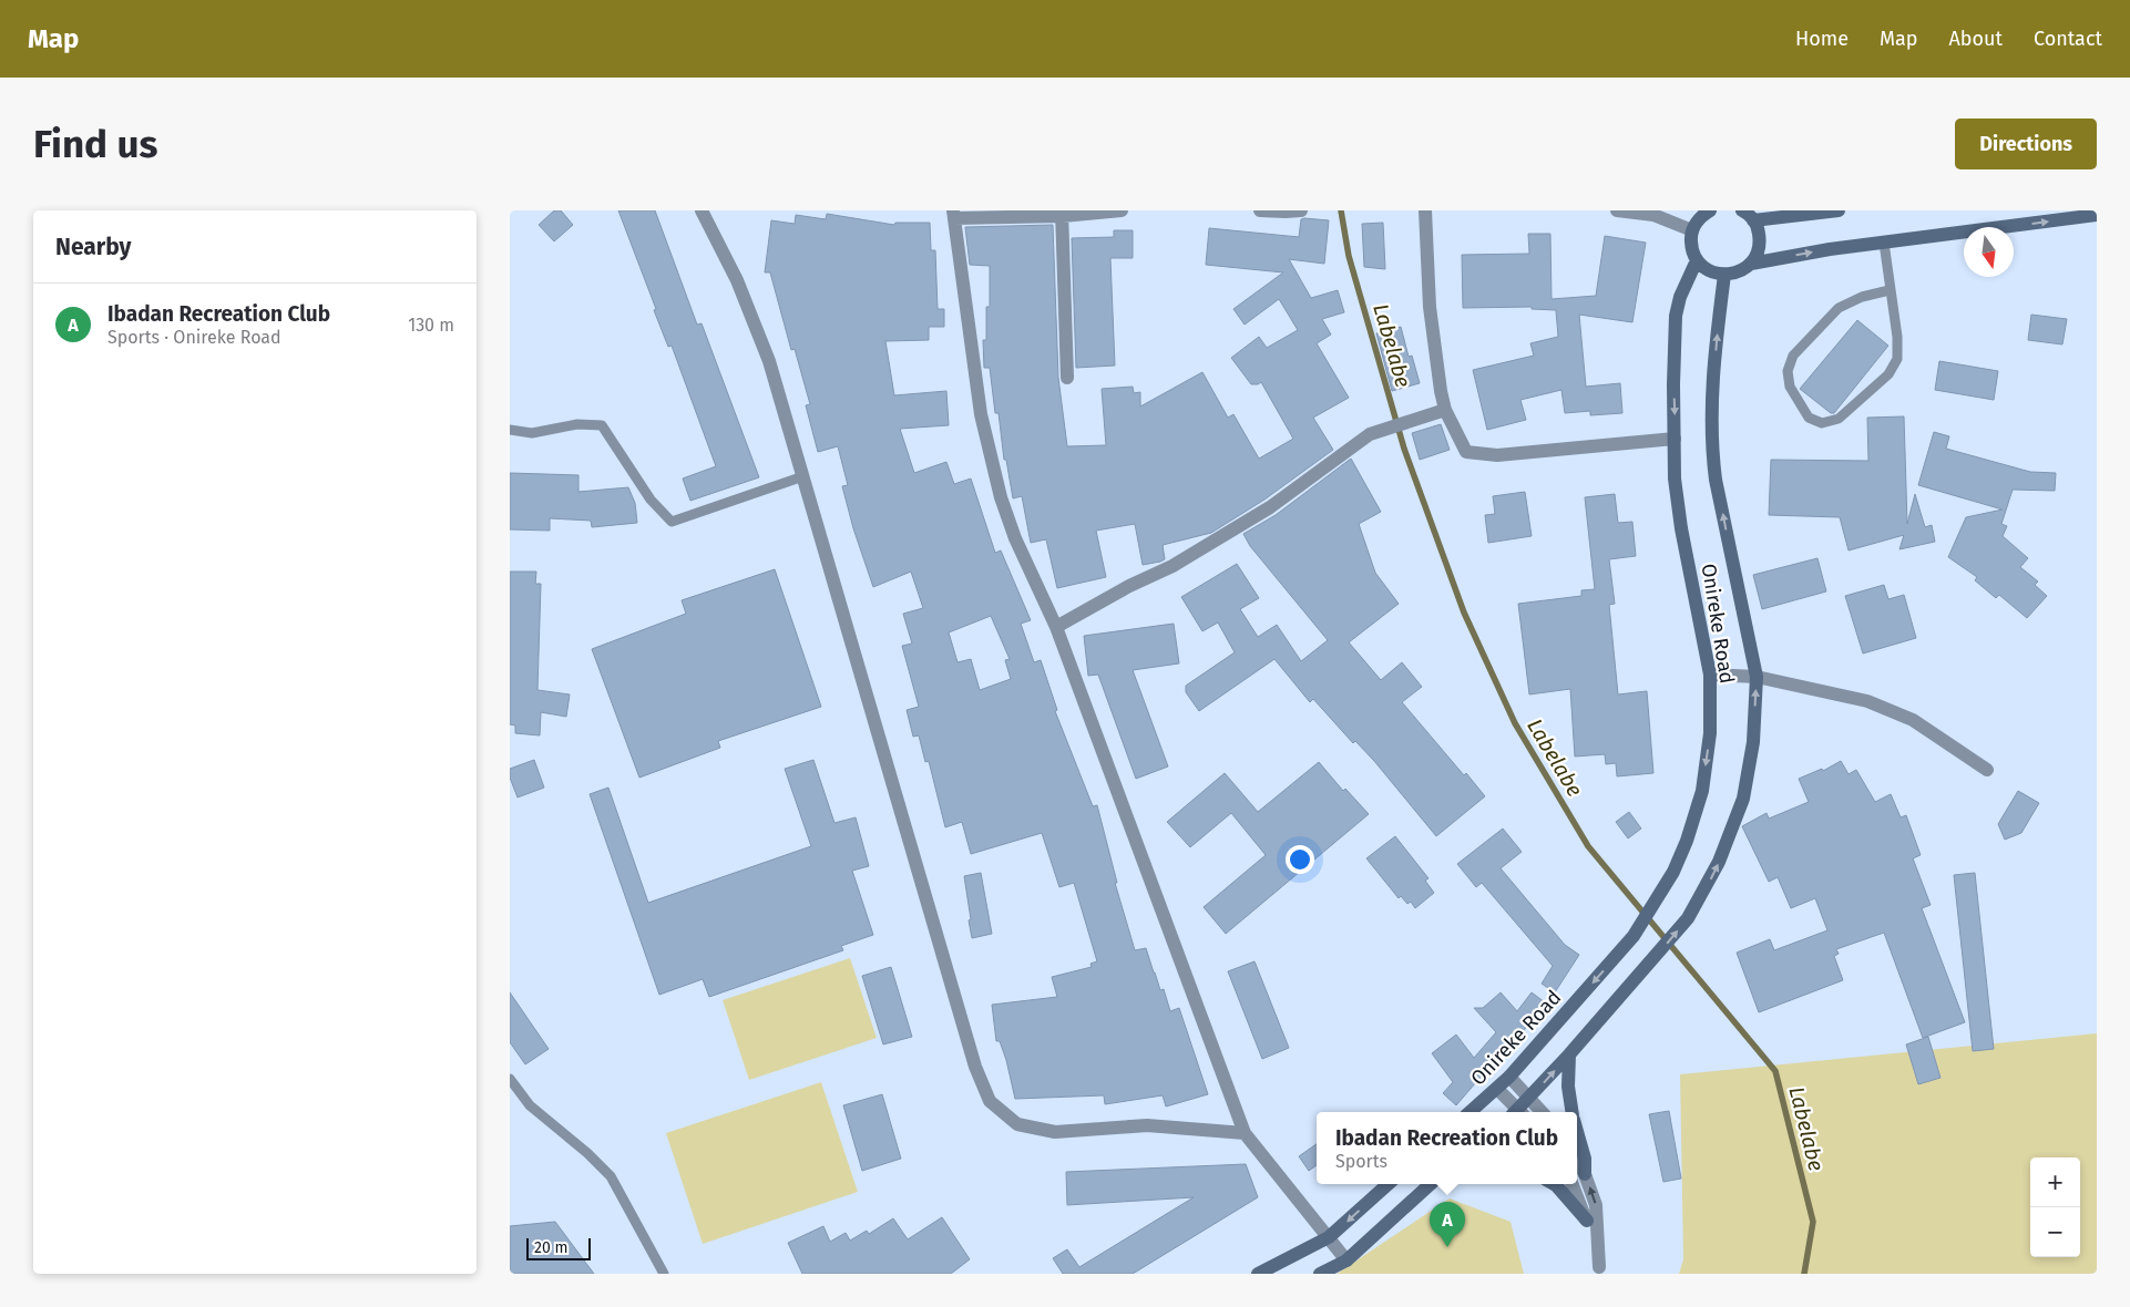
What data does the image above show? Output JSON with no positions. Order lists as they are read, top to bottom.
{
  "streets": {
    "main road": ["Onireke Road"]
  },
  "water": ["Labelabe"],
  "scale_bar": "20 m",
  "north": "bottom",
  "page": {
    "header": "Map",
    "nav": [
      "Home",
      "Map",
      "About",
      "Contact"
    ],
    "buttons": "Directions",
    "title": "Find us",
    "heading": "Nearby",
    "list": [
      {
        "mark": "A",
        "name": "Ibadan Recreation Club",
        "note": "Sports · Onireke Road",
        "value": "130 m"
      }
    ],
    "popup": ["Ibadan Recreation Club", "Sports"],
    "map_buttons": ["+", "−"],
    "pins": "A",
    "scale": "20 m"
  }
}
